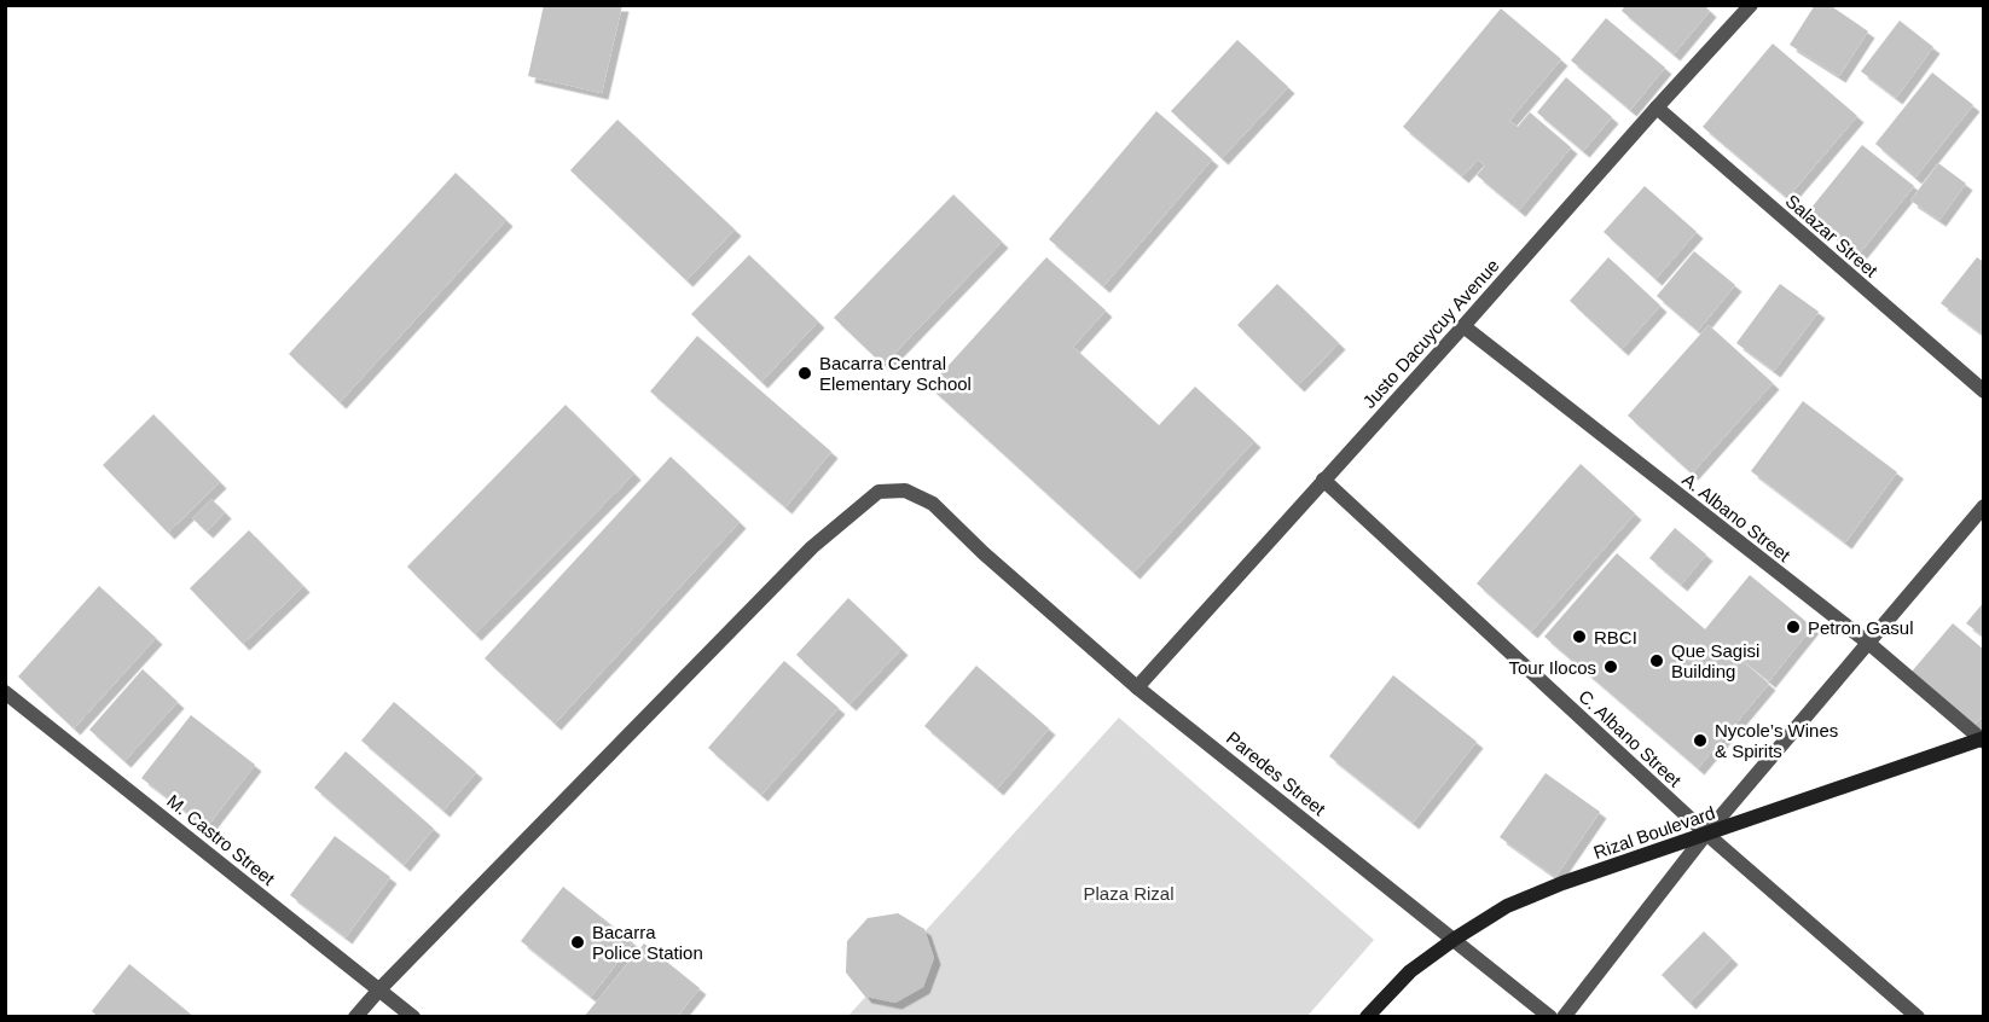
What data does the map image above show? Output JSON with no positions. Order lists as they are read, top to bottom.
{
  "streets": {
    "main road": ["Rizal Boulevard"],
    "street": [
      "Salazar Street",
      "Justo Dacuycuy Avenue",
      "A. Albano Street",
      "C. Albano Street",
      "Paredes Street",
      "M. Castro Street"
    ]
  },
  "crossings": [
    ["Salazar Street", "Justo Dacuycuy Avenue"],
    ["Justo Dacuycuy Avenue", "A. Albano Street"],
    ["Justo Dacuycuy Avenue", "C. Albano Street"],
    ["Justo Dacuycuy Avenue", "Paredes Street"],
    ["A. Albano Street", "Rizal Boulevard"],
    ["C. Albano Street", "Rizal Boulevard"],
    ["Paredes Street", "Rizal Boulevard"],
    ["Paredes Street", "M. Castro Street"]
  ],
  "parks": ["Plaza Rizal"],
  "places": [
    "Bacarra Central Elementary School",
    "Petron Gasul",
    "RBCI",
    "Que Sagisi Building",
    "Tour Ilocos",
    "Nycole’s Wines & Spirits",
    "Bacarra Police Station"
  ]
}
